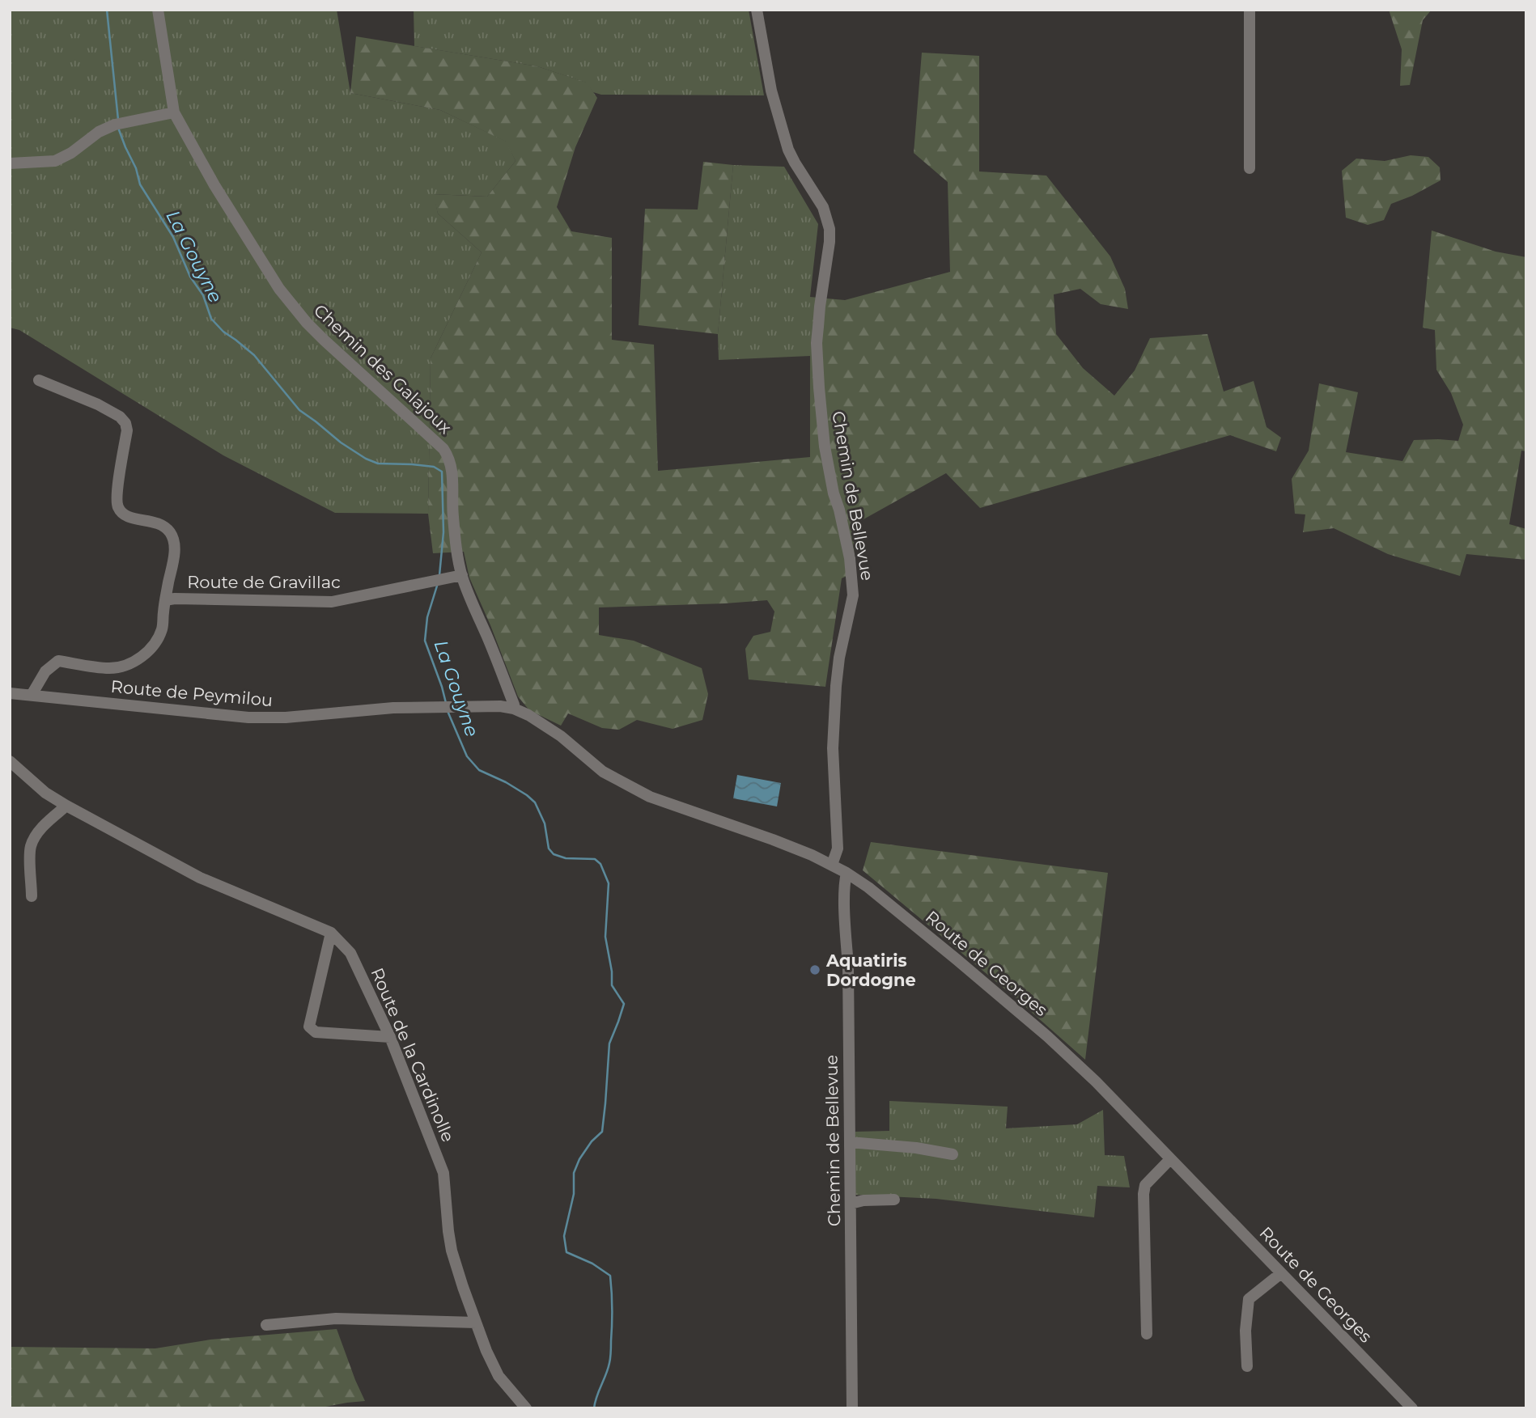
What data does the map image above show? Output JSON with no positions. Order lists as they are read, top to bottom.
{
  "streets": {
    "street": [
      "Chemin des Galajoux",
      "Chemin de Bellevue",
      "Route de Gravillac",
      "Route de Peymilou",
      "Route de Georges",
      "Route de la Cardinolle"
    ]
  },
  "crossings": [
    ["Chemin des Galajoux", "Route de Gravillac"],
    ["Chemin des Galajoux", "Route de Georges"],
    ["Chemin de Bellevue", "Route de Georges"],
    ["Route de Peymilou", "Route de Georges"]
  ],
  "water": ["La Gouyne"],
  "places": ["Aquatiris Dordogne"]
}
